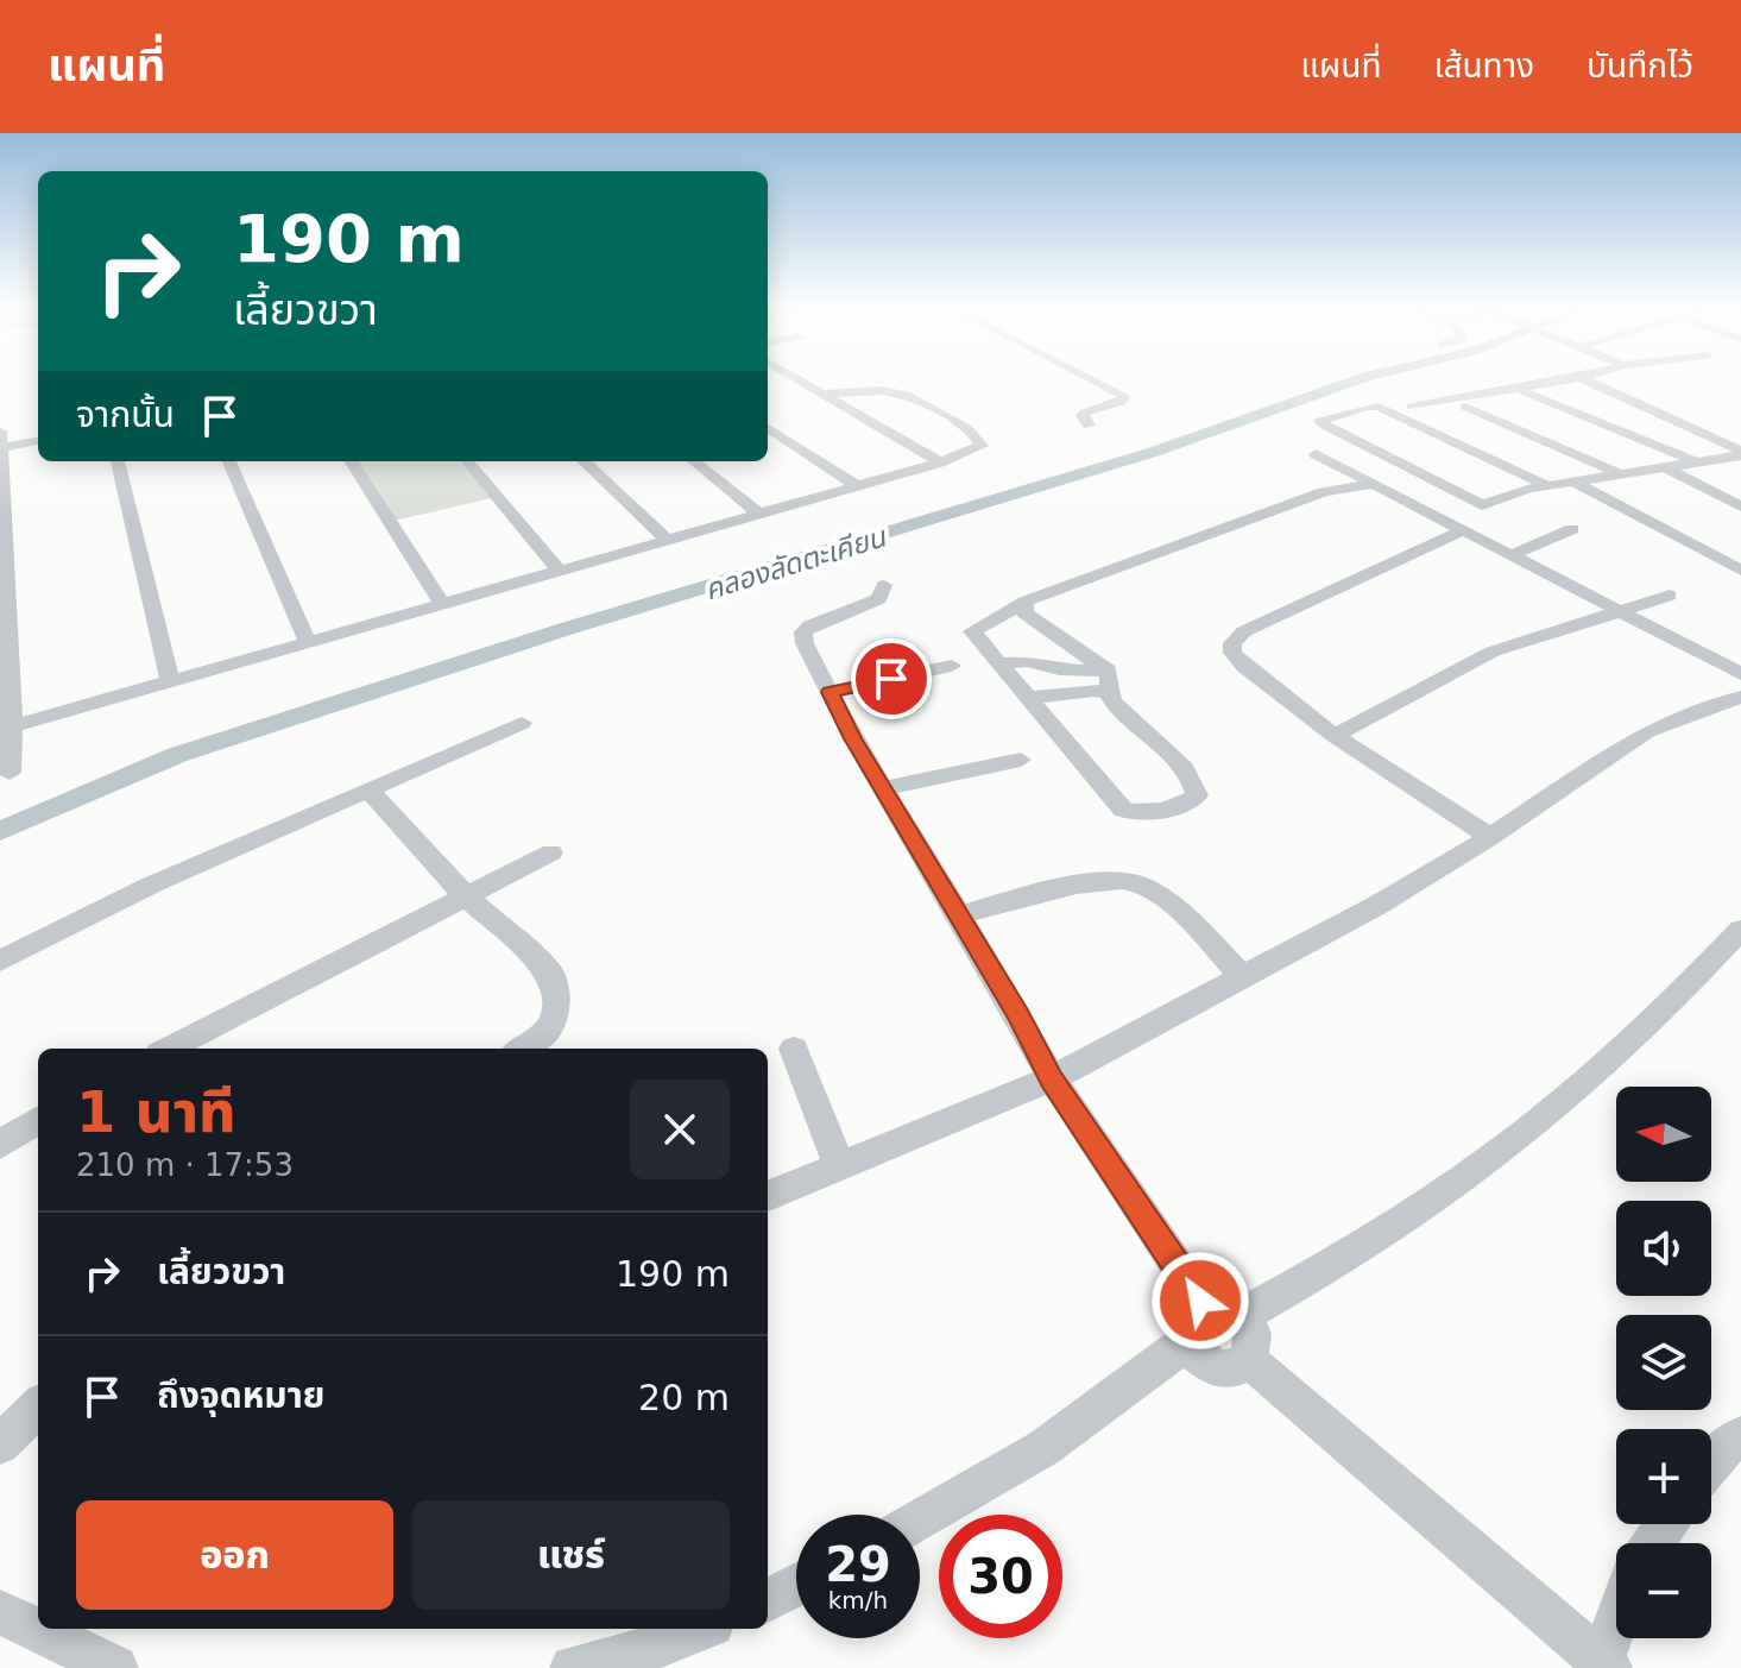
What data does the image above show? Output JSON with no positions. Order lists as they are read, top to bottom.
{
  "water": ["คลองลัดตะเคียน"],
  "north": "left",
  "page": {
    "header": "แผนที่",
    "nav": ["แผนที่", "เส้นทาง", "บันทึกไว้"],
    "turn": ["190 m", "เลี้ยวขวา"],
    "then": "จากนั้น",
    "heading": ["1 นาที", "210 m · 17:53"],
    "map_buttons": ["+", "−"],
    "list": [
      {
        "name": "เลี้ยวขวา",
        "value": "190 m"
      },
      {
        "name": "ถึงจุดหมาย",
        "value": "20 m"
      }
    ],
    "buttons": ["ออก", "แชร์"],
    "speed": "29 km/h",
    "limit": "30"
  }
}
